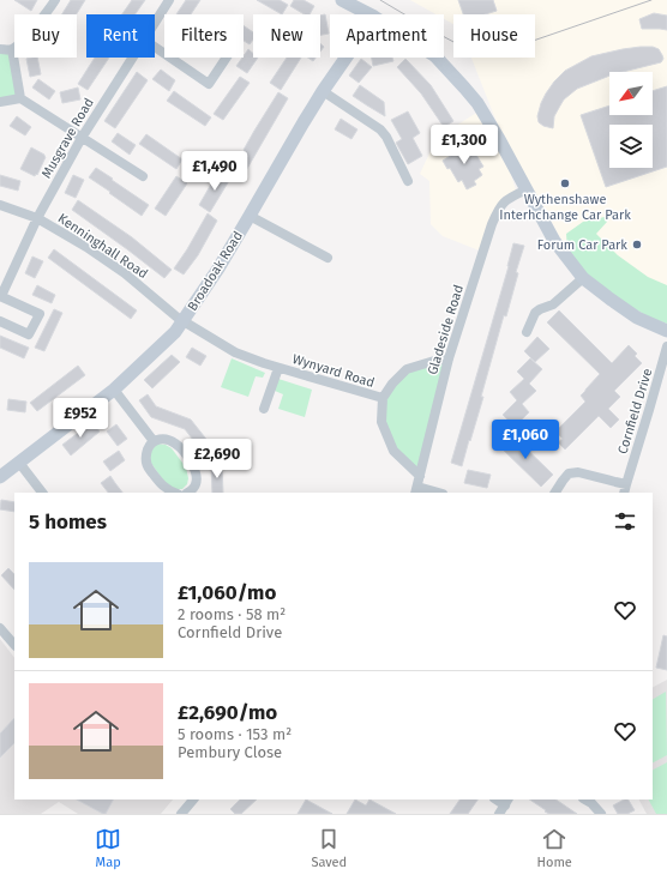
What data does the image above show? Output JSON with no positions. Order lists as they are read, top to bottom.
{
  "streets": {
    "street": [
      "Musgrave Road",
      "Kenninghall Road",
      "Broadoak Road",
      "Gladeside Road",
      "Wynyard Road",
      "Cornfield Drive"
    ]
  },
  "crossings": [
    ["Musgrave Road", "Kenninghall Road"],
    ["Kenninghall Road", "Broadoak Road"],
    ["Kenninghall Road", "Wynyard Road"],
    ["Broadoak Road", "Wynyard Road"],
    ["Gladeside Road", "Wynyard Road"]
  ],
  "places": ["Wythenshawe Interhchange Car Park", "Forum Car Park"],
  "north": "bottom left",
  "page": {
    "chip": [
      "Buy",
      "Rent",
      "Filters",
      "New",
      "Apartment",
      "House"
    ],
    "price": [
      "£1,300",
      "£1,490",
      "£952",
      "£1,060",
      "£2,690"
    ],
    "heading": "5 homes",
    "list": [
      {
        "name": "£1,060/mo",
        "note": "2 rooms · 58 m² · Cornfield Drive"
      },
      {
        "name": "£2,690/mo",
        "note": "5 rooms · 153 m² · Pembury Close"
      }
    ],
    "tabs": ["Map", "Saved", "Home"]
  }
}
